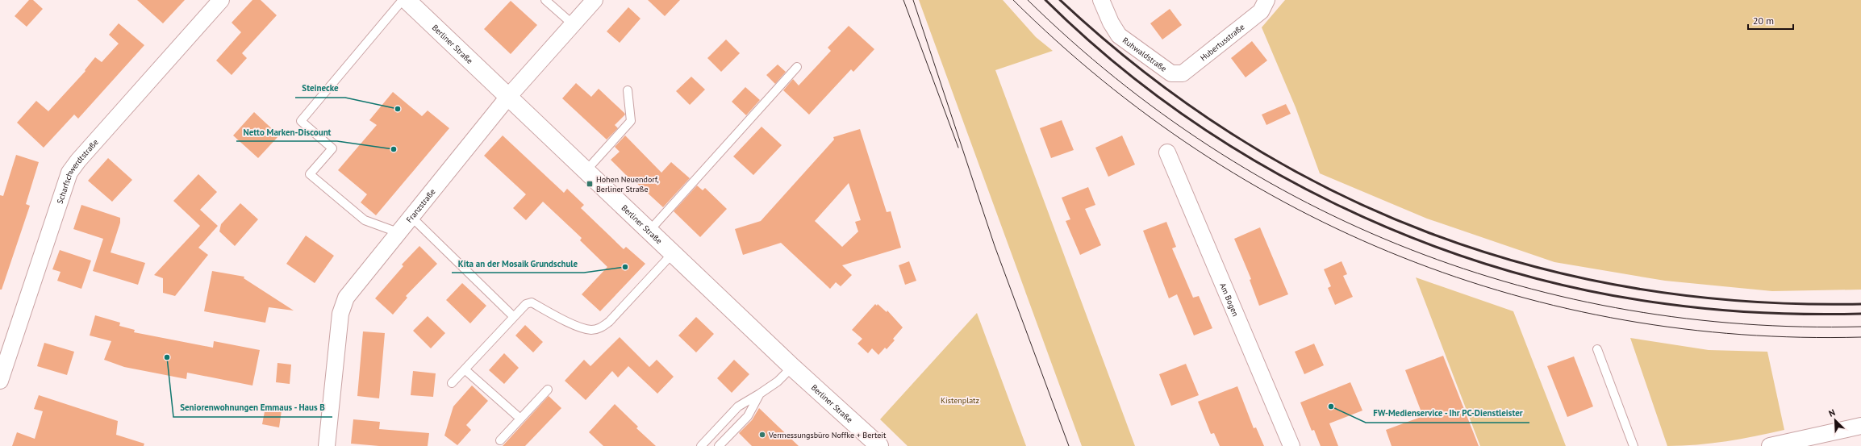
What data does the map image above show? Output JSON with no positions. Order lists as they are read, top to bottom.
{
  "streets": {
    "main road": ["Berliner Straße"],
    "street": [
      "Hubertusstraße",
      "Ruhwaldstraße",
      "Scharfschwerdtstraße",
      "Franzstraße",
      "Am Bogen"
    ]
  },
  "crossings": [
    ["Hubertusstraße", "Ruhwaldstraße"],
    ["Berliner Straße", "Franzstraße"]
  ],
  "parks": ["Kistenplatz"],
  "places": {
    "other": [
      "Steinecke",
      "Netto Marken-Discount",
      "Kita an der Mosaik Grundschule",
      "Seniorenwohnungen Emmaus - Haus B",
      "FW-Medienservice - Ihr PC-Dienstleister",
      "Vermessungsbüro Noffke + Berteit"
    ],
    "transit": ["Hohen Neuendorf, Berliner Straße"]
  },
  "scale_bar": "20 m",
  "north": "top left"
}
